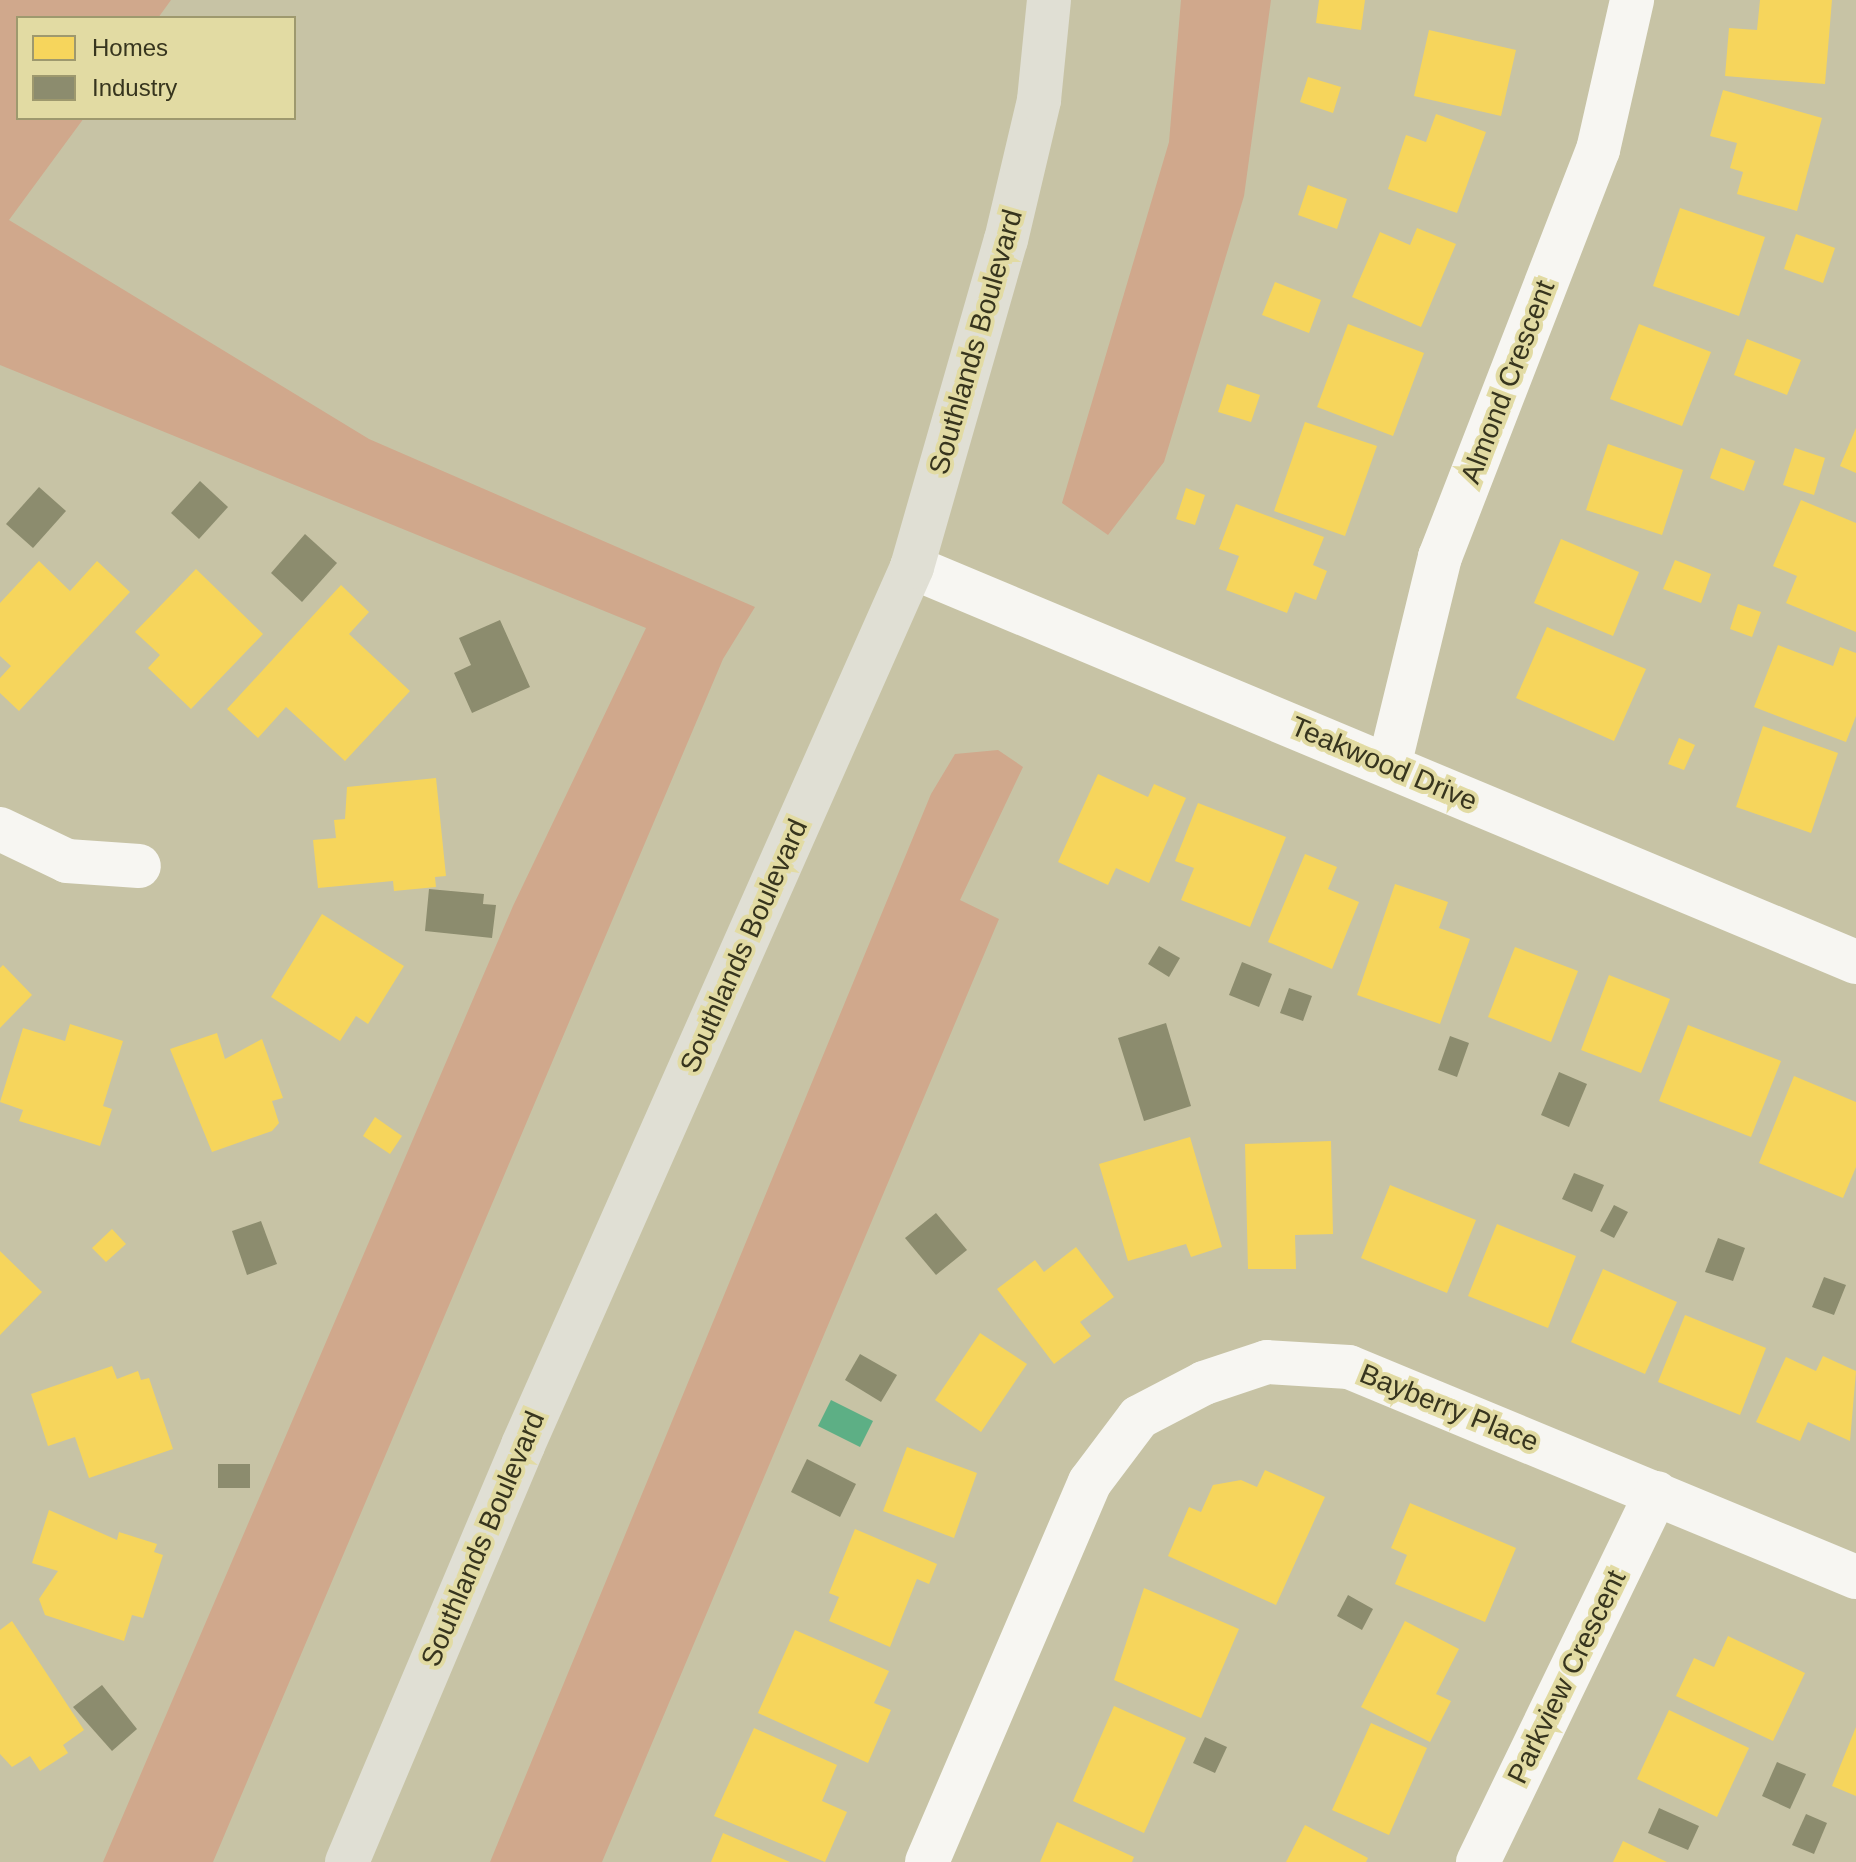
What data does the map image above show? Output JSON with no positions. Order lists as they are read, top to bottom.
{
  "streets": {
    "main road": ["Southlands Boulevard"],
    "street": [
      "Almond Crescent",
      "Teakwood Drive",
      "Bayberry Place",
      "Parkview Crescent"
    ]
  },
  "crossings": [
    ["Southlands Boulevard", "Teakwood Drive"],
    ["Almond Crescent", "Teakwood Drive"],
    ["Bayberry Place", "Parkview Crescent"]
  ],
  "legend": ["Homes", "Industry"]
}
